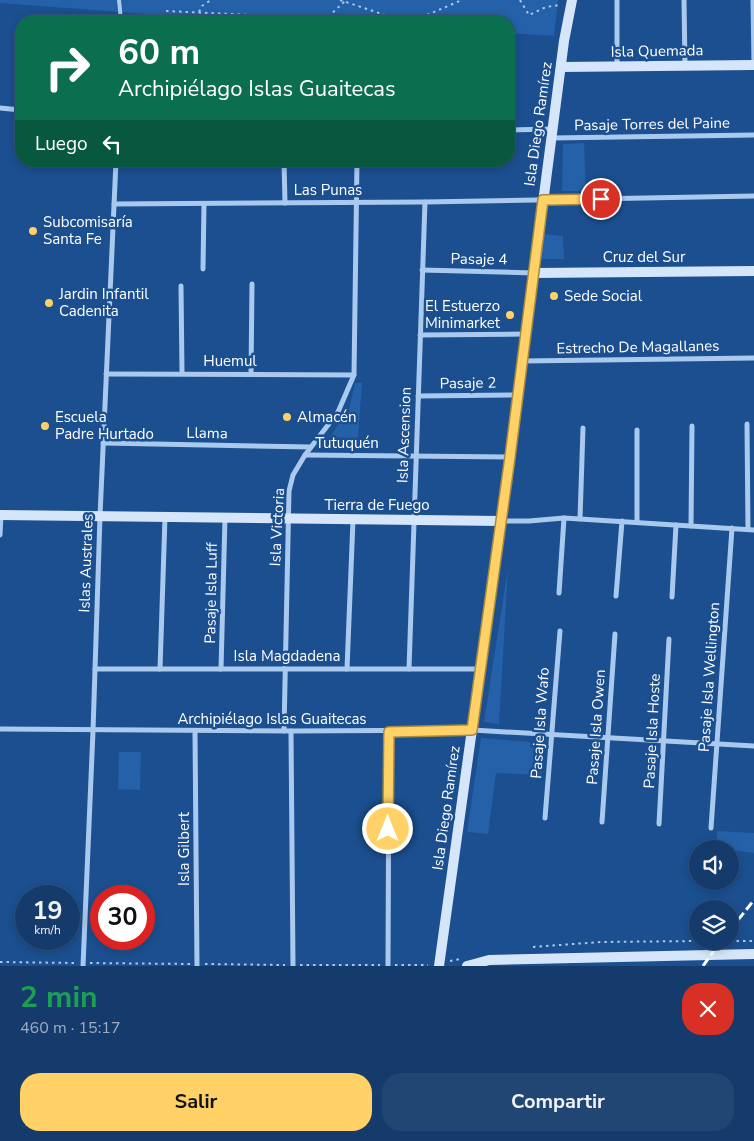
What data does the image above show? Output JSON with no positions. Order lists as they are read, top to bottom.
{
  "streets": {
    "street": [
      "Isla Quemada",
      "Isla Diego Ramírez",
      "Pasaje Torres del Paine",
      "Las Punas",
      "Cruz del Sur",
      "Pasaje 4",
      "Estrecho De Magallanes",
      "Huemul",
      "Pasaje 2",
      "Llama",
      "Isla Ascension",
      "Tutuquén",
      "Tierra de Fuego",
      "Isla Victoria",
      "Islas Australes",
      "Pasaje Isla Luff",
      "Isla Magdadena",
      "Pasaje Isla Wellington",
      "Archipiélago Islas Guaitecas",
      "Pasaje Isla Wafo",
      "Pasaje Isla Owen",
      "Pasaje Isla Hoste",
      "Isla Gilbert"
    ]
  },
  "crossings": [
    ["Isla Quemada", "Isla Diego Ramírez"],
    ["Isla Diego Ramírez", "Pasaje Torres del Paine"],
    ["Isla Diego Ramírez", "Las Punas"],
    ["Isla Diego Ramírez", "Cruz del Sur"],
    ["Isla Diego Ramírez", "Pasaje 4"],
    ["Isla Diego Ramírez", "Estrecho De Magallanes"],
    ["Isla Diego Ramírez", "Pasaje 2"],
    ["Isla Diego Ramírez", "Tutuquén"],
    ["Isla Diego Ramírez", "Tierra de Fuego"],
    ["Isla Diego Ramírez", "Isla Magdadena"],
    ["Isla Diego Ramírez", "Archipiélago Islas Guaitecas"],
    ["Las Punas", "Isla Ascension"],
    ["Las Punas", "Isla Victoria"],
    ["Las Punas", "Islas Australes"],
    ["Cruz del Sur", "Pasaje 4"],
    ["Pasaje 4", "Isla Ascension"],
    ["Huemul", "Isla Victoria"],
    ["Huemul", "Islas Australes"],
    ["Pasaje 2", "Isla Ascension"],
    ["Llama", "Isla Victoria"],
    ["Llama", "Islas Australes"],
    ["Isla Ascension", "Tutuquén"],
    ["Isla Ascension", "Tierra de Fuego"],
    ["Isla Ascension", "Isla Magdadena"],
    ["Tutuquén", "Isla Victoria"],
    ["Tierra de Fuego", "Isla Victoria"],
    ["Tierra de Fuego", "Islas Australes"],
    ["Tierra de Fuego", "Pasaje Isla Luff"],
    ["Tierra de Fuego", "Pasaje Isla Wellington"],
    ["Isla Victoria", "Isla Magdadena"],
    ["Isla Victoria", "Archipiélago Islas Guaitecas"],
    ["Islas Australes", "Isla Magdadena"],
    ["Islas Australes", "Archipiélago Islas Guaitecas"],
    ["Pasaje Isla Luff", "Isla Magdadena"],
    ["Pasaje Isla Wellington", "Archipiélago Islas Guaitecas"],
    ["Archipiélago Islas Guaitecas", "Pasaje Isla Wafo"],
    ["Archipiélago Islas Guaitecas", "Pasaje Isla Owen"],
    ["Archipiélago Islas Guaitecas", "Pasaje Isla Hoste"],
    ["Archipiélago Islas Guaitecas", "Isla Gilbert"]
  ],
  "places": [
    "Subcomisaría Santa Fe",
    "Sede Social",
    "Jardin Infantil Cadenita",
    "El Estuerzo Minimarket",
    "Almacén",
    "Escuela Padre Hurtado"
  ],
  "page": {
    "turn": ["60 m", "Archipiélago Islas Guaitecas"],
    "then": "Luego",
    "speed": "19 km/h",
    "limit": "30",
    "heading": ["2 min", "460 m · 15:17"],
    "buttons": ["Salir", "Compartir"]
  }
}
